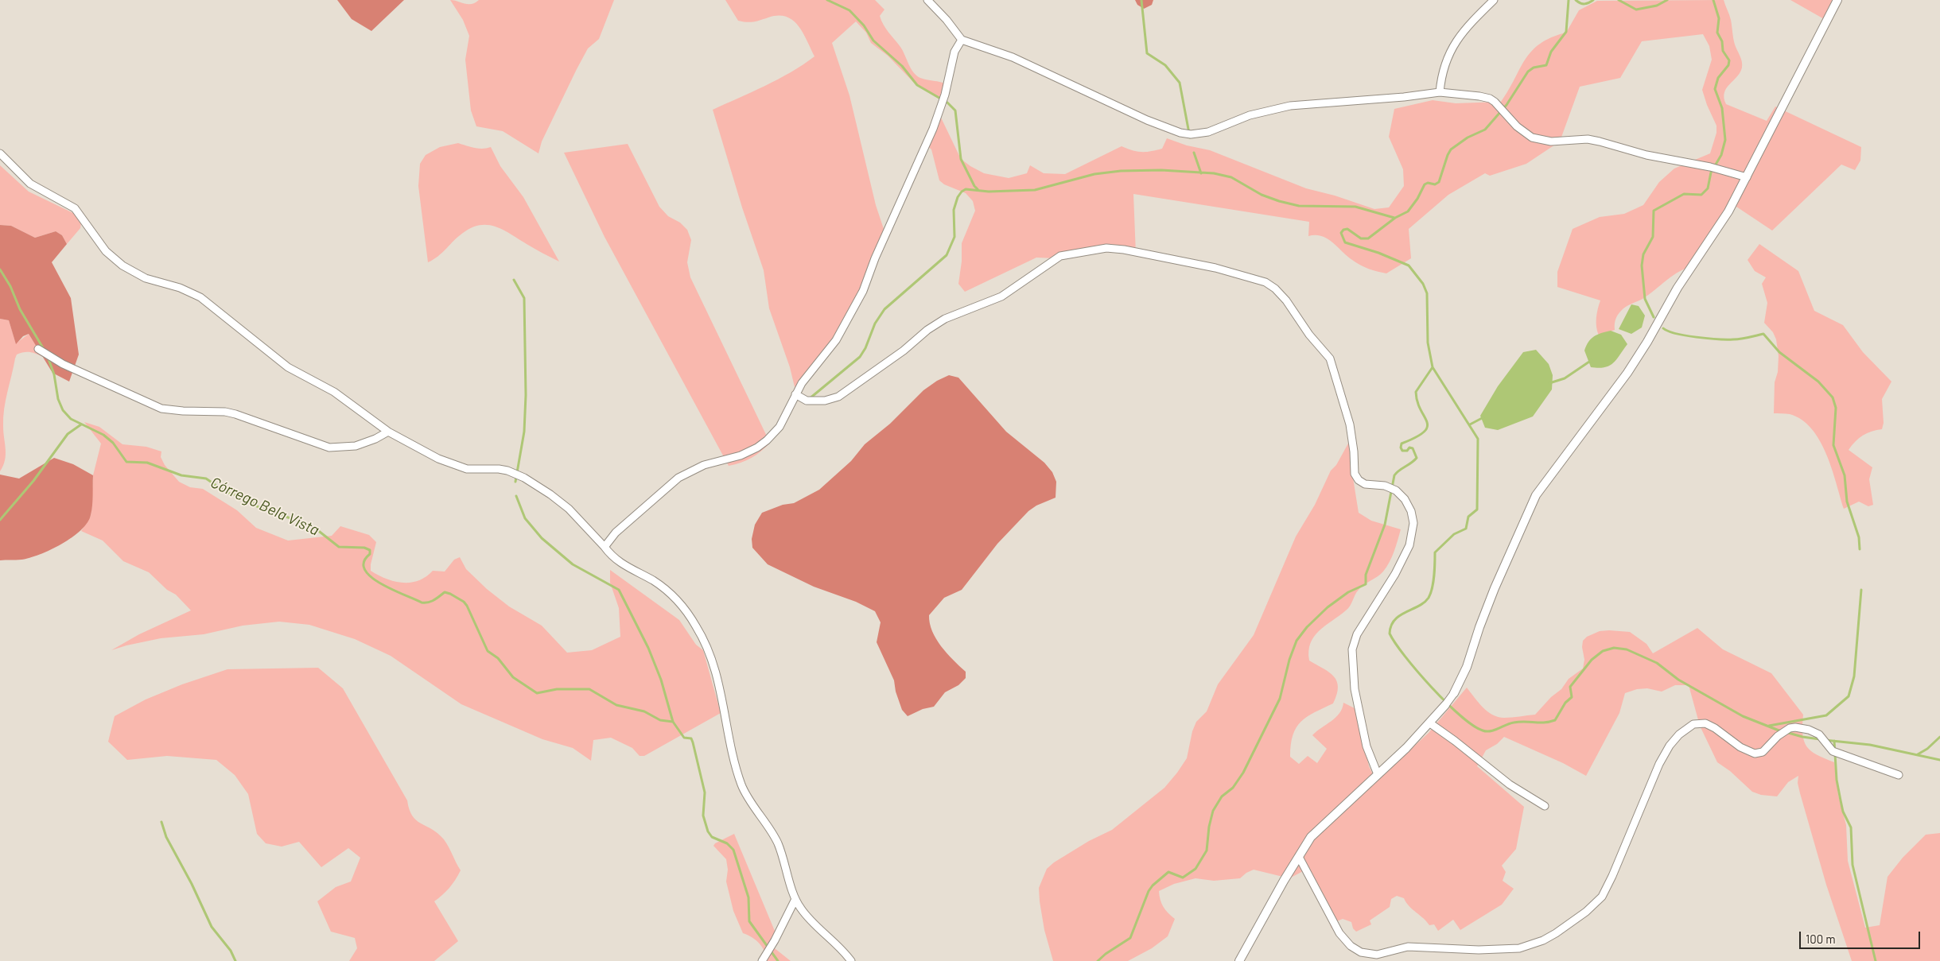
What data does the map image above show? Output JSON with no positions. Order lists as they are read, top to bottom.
{
  "water": ["Córrego Bela Vista"],
  "scale_bar": "100 m"
}
